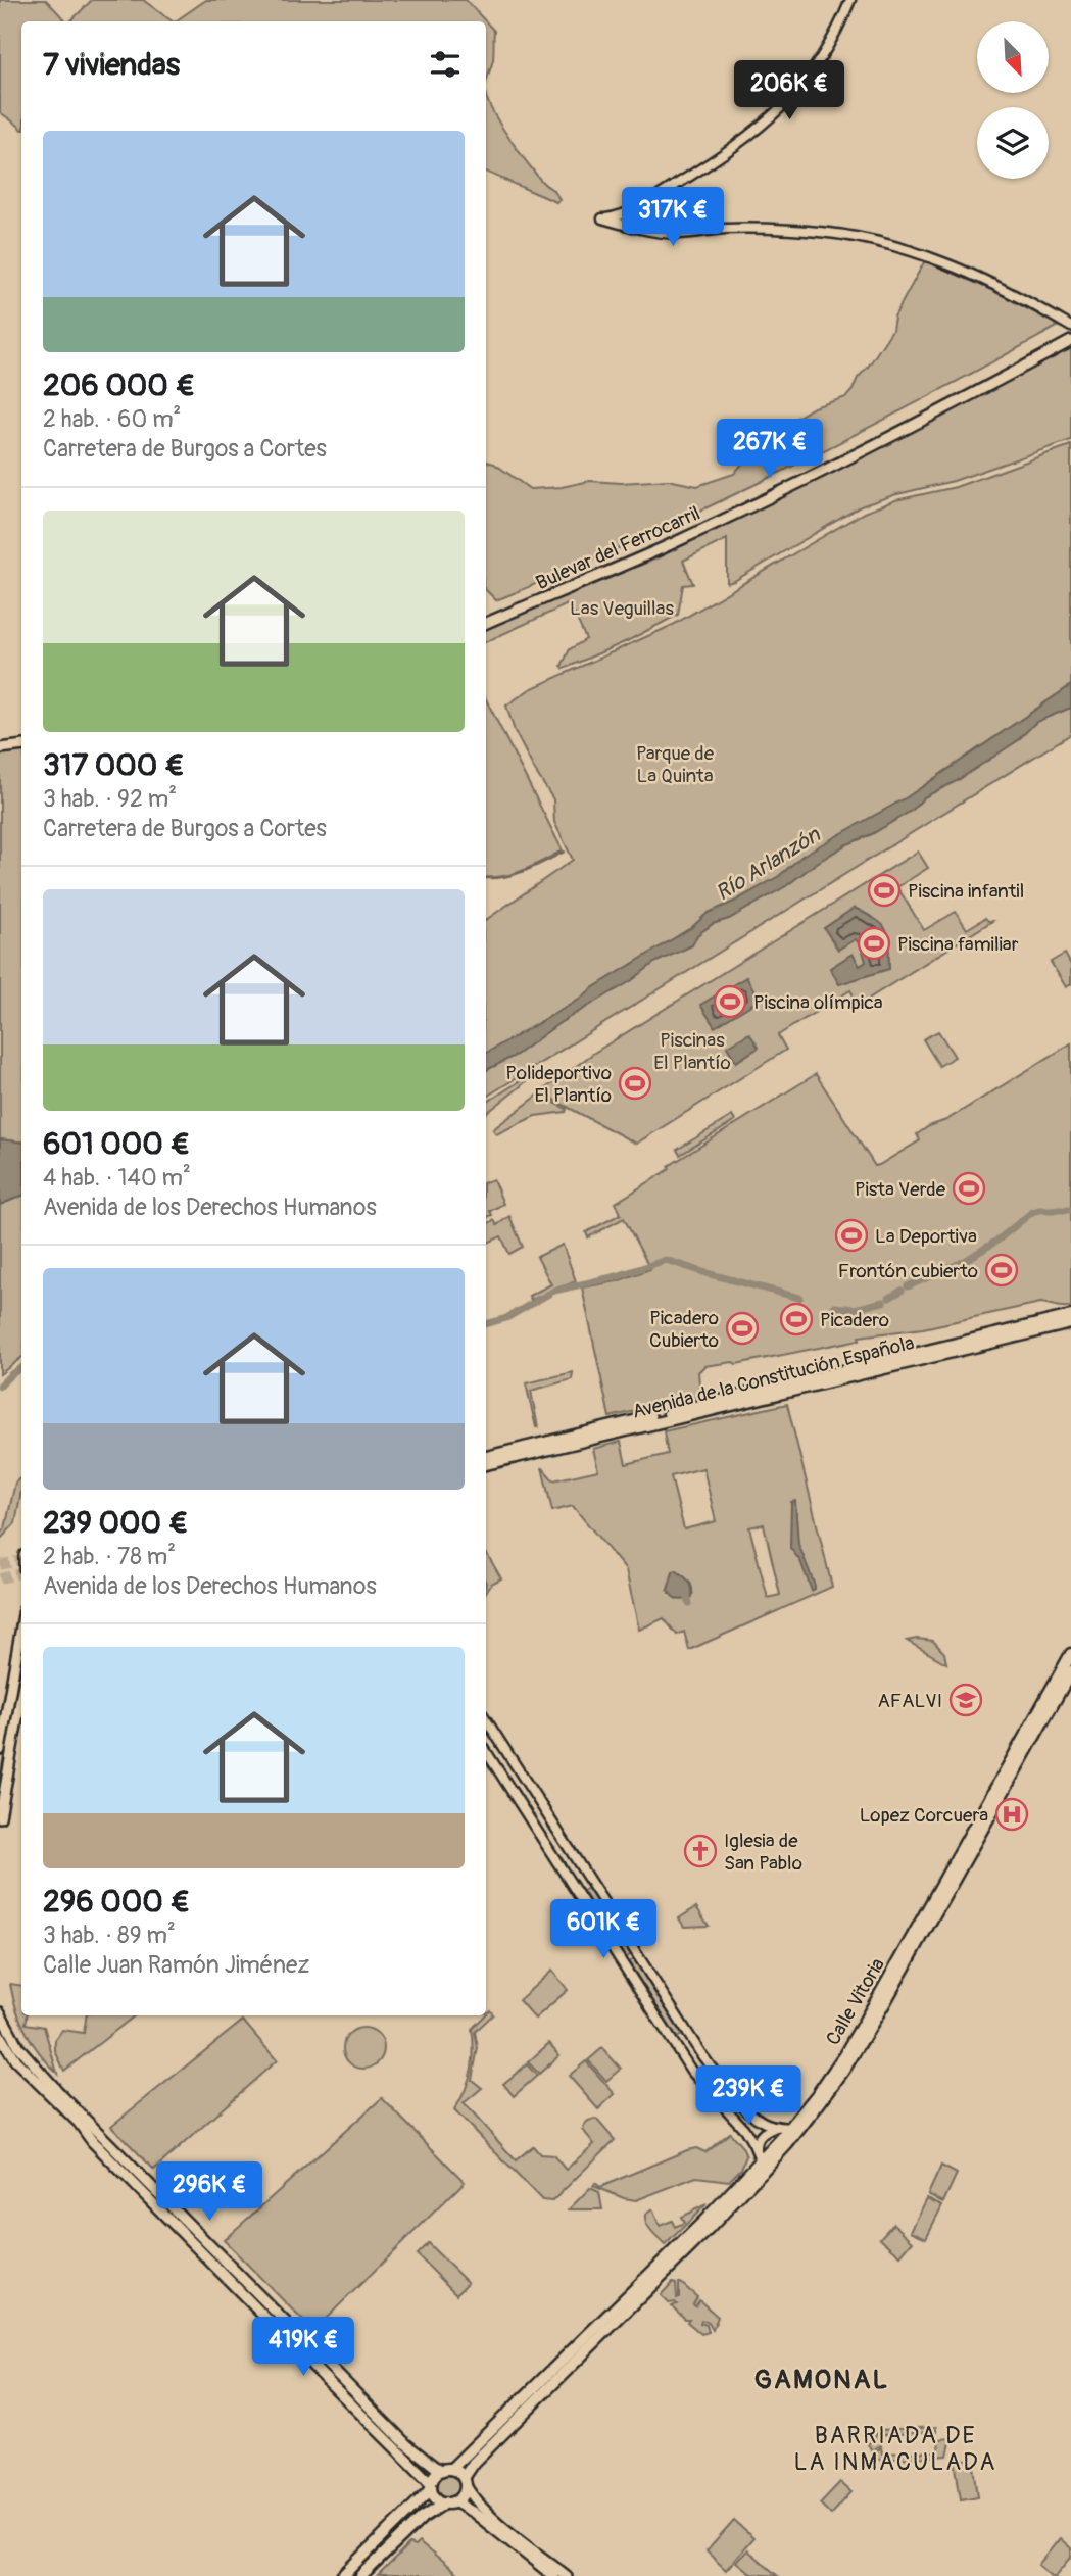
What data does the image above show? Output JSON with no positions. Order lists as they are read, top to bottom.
{
  "streets": {
    "highway": ["Avenida de la Constitución Española", "Calle Vitoria"],
    "main road": ["Bulevar del Ferrocarril"]
  },
  "districts": ["GAMONAL", "BARRIADA DE LA INMACULADA"],
  "water": ["Río Arlanzón"],
  "parks": ["Las Veguillas", "Parque de La Quinta", "Piscinas El Plantío"],
  "places": {
    "sports": [
      "Piscina infantil",
      "Piscina familiar",
      "Piscina olímpica",
      "Polideportivo El Plantío",
      "Pista Verde",
      "La Deportiva",
      "Frontón cubierto",
      "Picadero",
      "Picadero Cubierto"
    ],
    "school or university": ["AFALVI"],
    "hospital": ["Lopez Corcuera"],
    "church": ["Iglesia de San Pablo"]
  },
  "north": "bottom right",
  "page": {
    "heading": "7 viviendas",
    "price": [
      "206K €",
      "317K €",
      "267K €",
      "601K €",
      "239K €",
      "296K €",
      "419K €"
    ],
    "list": [
      {
        "name": "206 000 €",
        "note": "2 hab. · 60 m² · Carretera de Burgos a Cortes"
      },
      {
        "name": "317 000 €",
        "note": "3 hab. · 92 m² · Carretera de Burgos a Cortes"
      },
      {
        "name": "601 000 €",
        "note": "4 hab. · 140 m² · Avenida de los Derechos Humanos"
      },
      {
        "name": "239 000 €",
        "note": "2 hab. · 78 m² · Avenida de los Derechos Humanos"
      },
      {
        "name": "296 000 €",
        "note": "3 hab. · 89 m² · Calle Juan Ramón Jiménez"
      }
    ]
  }
}
